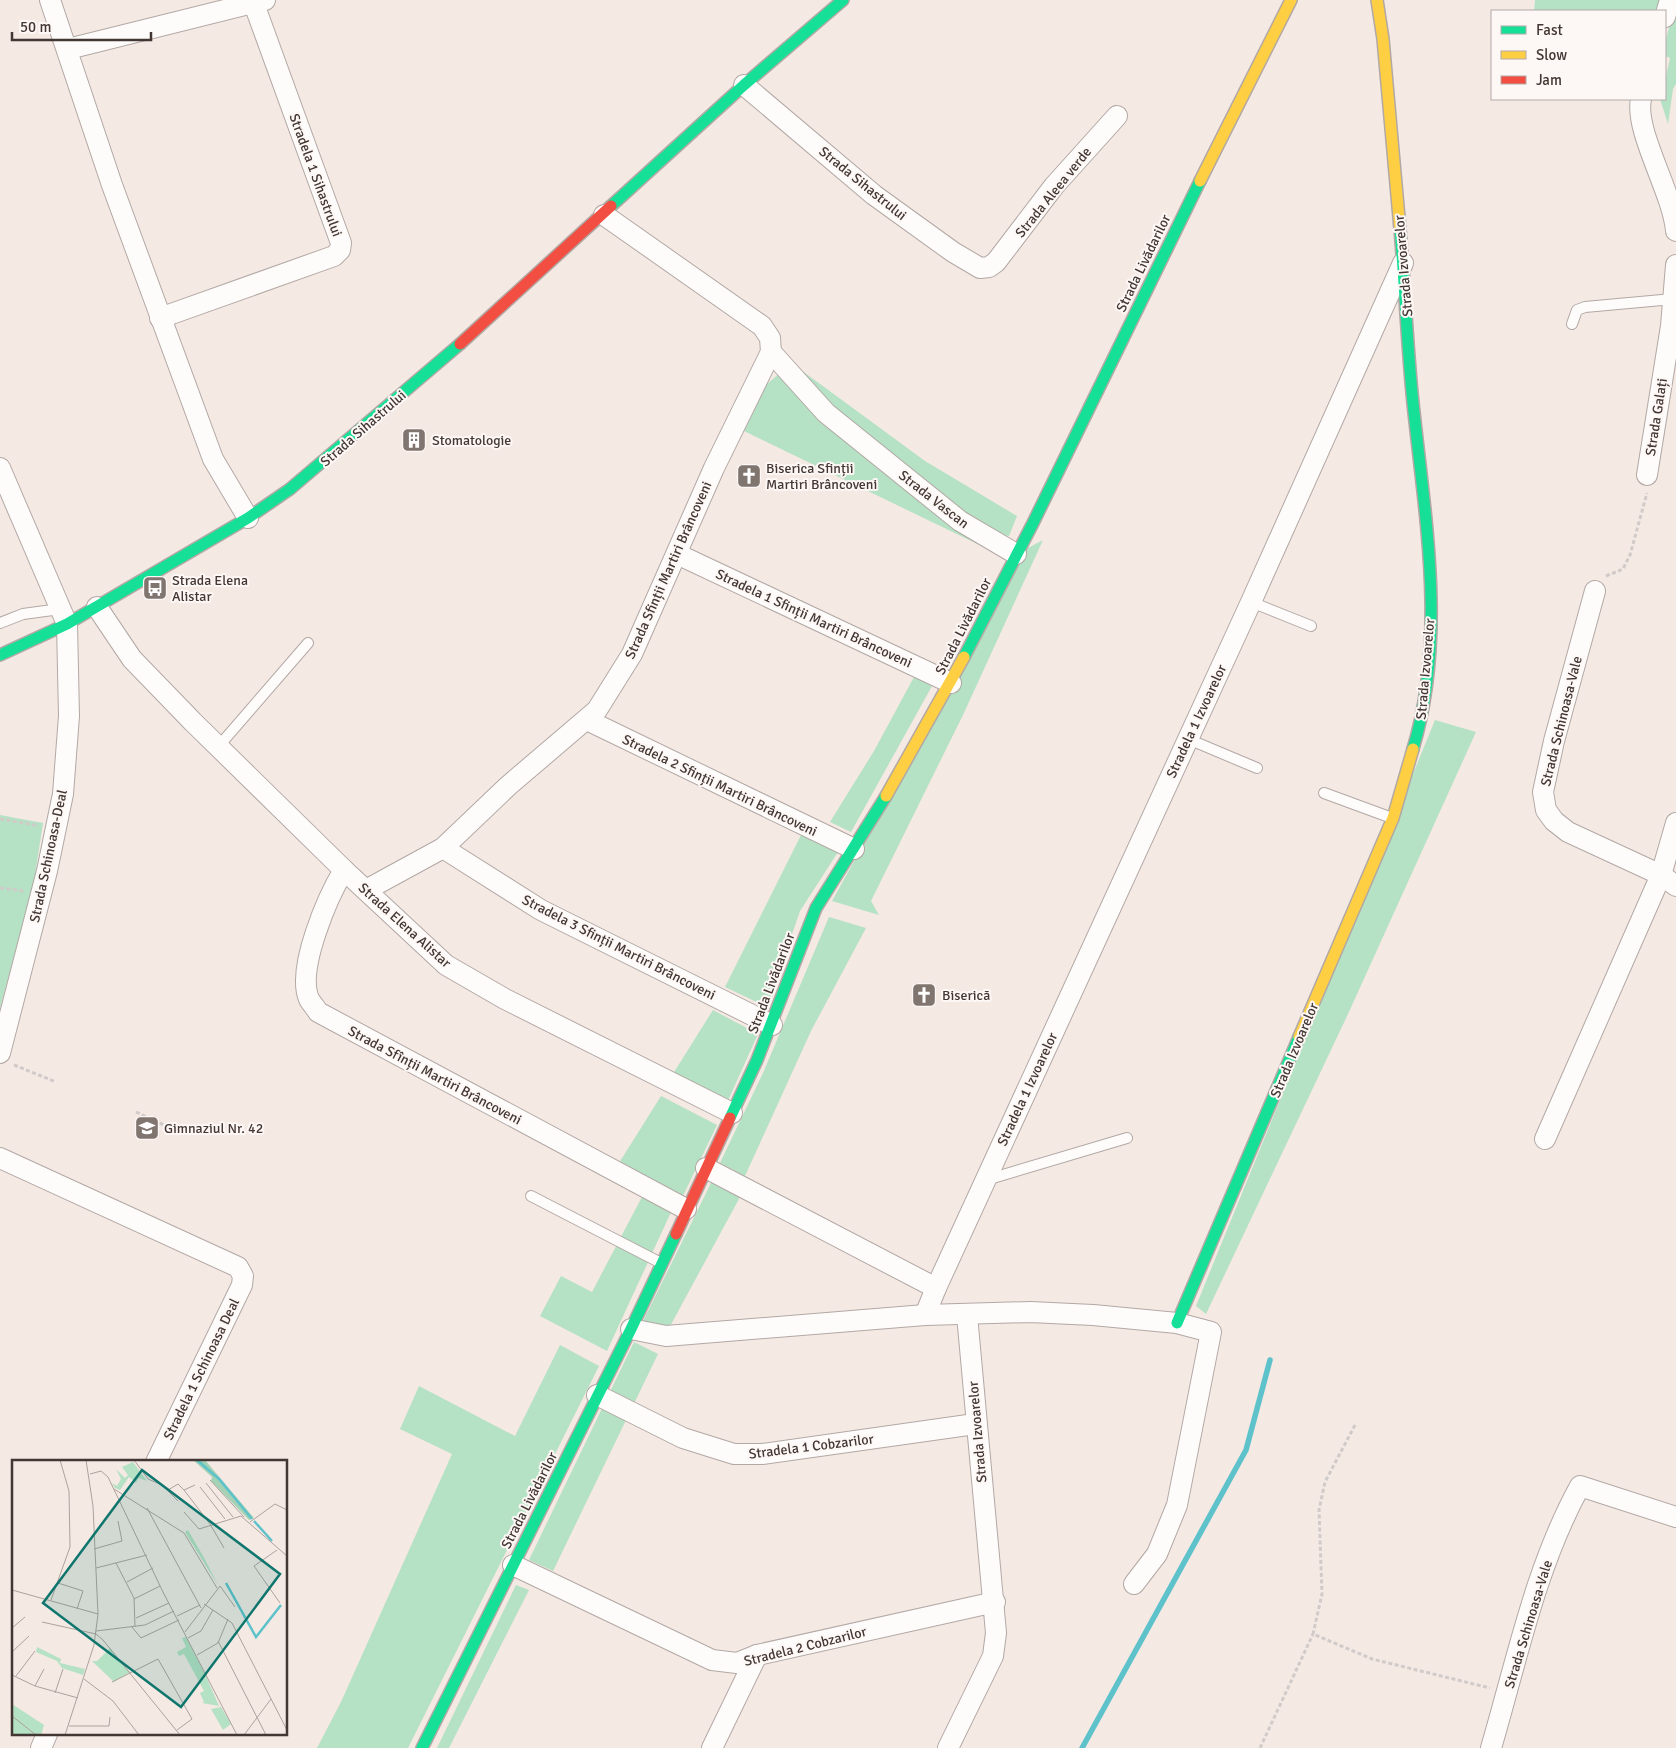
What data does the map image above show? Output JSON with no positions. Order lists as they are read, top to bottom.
{
  "streets": {
    "street": [
      "Stradela 1 Sihastrului",
      "Strada Sihastrului",
      "Strada Aleea verde",
      "Strada Livădarilor",
      "Strada Izvoarelor",
      "Strada Galați",
      "Strada Vascan",
      "Strada Sfinții Martiri Brâncoveni",
      "Stradela 1 Sfinții Martiri Brâncoveni",
      "Stradela 1 Izvoarelor",
      "Strada Schinoasa-Vale",
      "Stradela 2 Sfinții Martiri Brâncoveni",
      "Strada Schinoasa-Deal",
      "Strada Elena Alistar",
      "Stradela 3 Sfinții Martiri Brâncoveni",
      "Strada Sfînții Martiri Brâncoveni",
      "Stradela 1 Schinoasa Deal",
      "Stradela 1 Cobzarilor",
      "Stradela 2 Cobzarilor"
    ]
  },
  "crossings": [
    ["Strada Sihastrului", "Strada Aleea verde"],
    ["Strada Sihastrului", "Strada Schinoasa-Deal"],
    ["Strada Livădarilor", "Strada Vascan"],
    ["Strada Livădarilor", "Stradela 1 Sfinții Martiri Brâncoveni"],
    ["Strada Livădarilor", "Stradela 2 Sfinții Martiri Brâncoveni"],
    ["Strada Livădarilor", "Strada Elena Alistar"],
    ["Strada Livădarilor", "Stradela 3 Sfinții Martiri Brâncoveni"],
    ["Strada Livădarilor", "Strada Sfînții Martiri Brâncoveni"],
    ["Strada Livădarilor", "Stradela 1 Cobzarilor"],
    ["Strada Livădarilor", "Stradela 2 Cobzarilor"],
    ["Strada Izvoarelor", "Stradela 1 Izvoarelor"],
    ["Strada Izvoarelor", "Stradela 1 Cobzarilor"],
    ["Strada Izvoarelor", "Stradela 2 Cobzarilor"],
    ["Strada Vascan", "Strada Sfinții Martiri Brâncoveni"],
    ["Strada Sfinții Martiri Brâncoveni", "Stradela 1 Sfinții Martiri Brâncoveni"],
    ["Strada Sfinții Martiri Brâncoveni", "Stradela 2 Sfinții Martiri Brâncoveni"],
    ["Strada Sfinții Martiri Brâncoveni", "Strada Elena Alistar"],
    ["Strada Sfinții Martiri Brâncoveni", "Stradela 3 Sfinții Martiri Brâncoveni"],
    ["Strada Elena Alistar", "Strada Sfînții Martiri Brâncoveni"]
  ],
  "places": {
    "building": ["Stomatologie"],
    "church": ["Biserica Sfinții Martiri Brâncoveni", "Biserică"],
    "bus stop": ["Strada Elena Alistar"],
    "school or university": ["Gimnaziul Nr. 42"]
  },
  "legend": ["Fast", "Slow", "Jam"],
  "scale_bar": "50 m"
}
